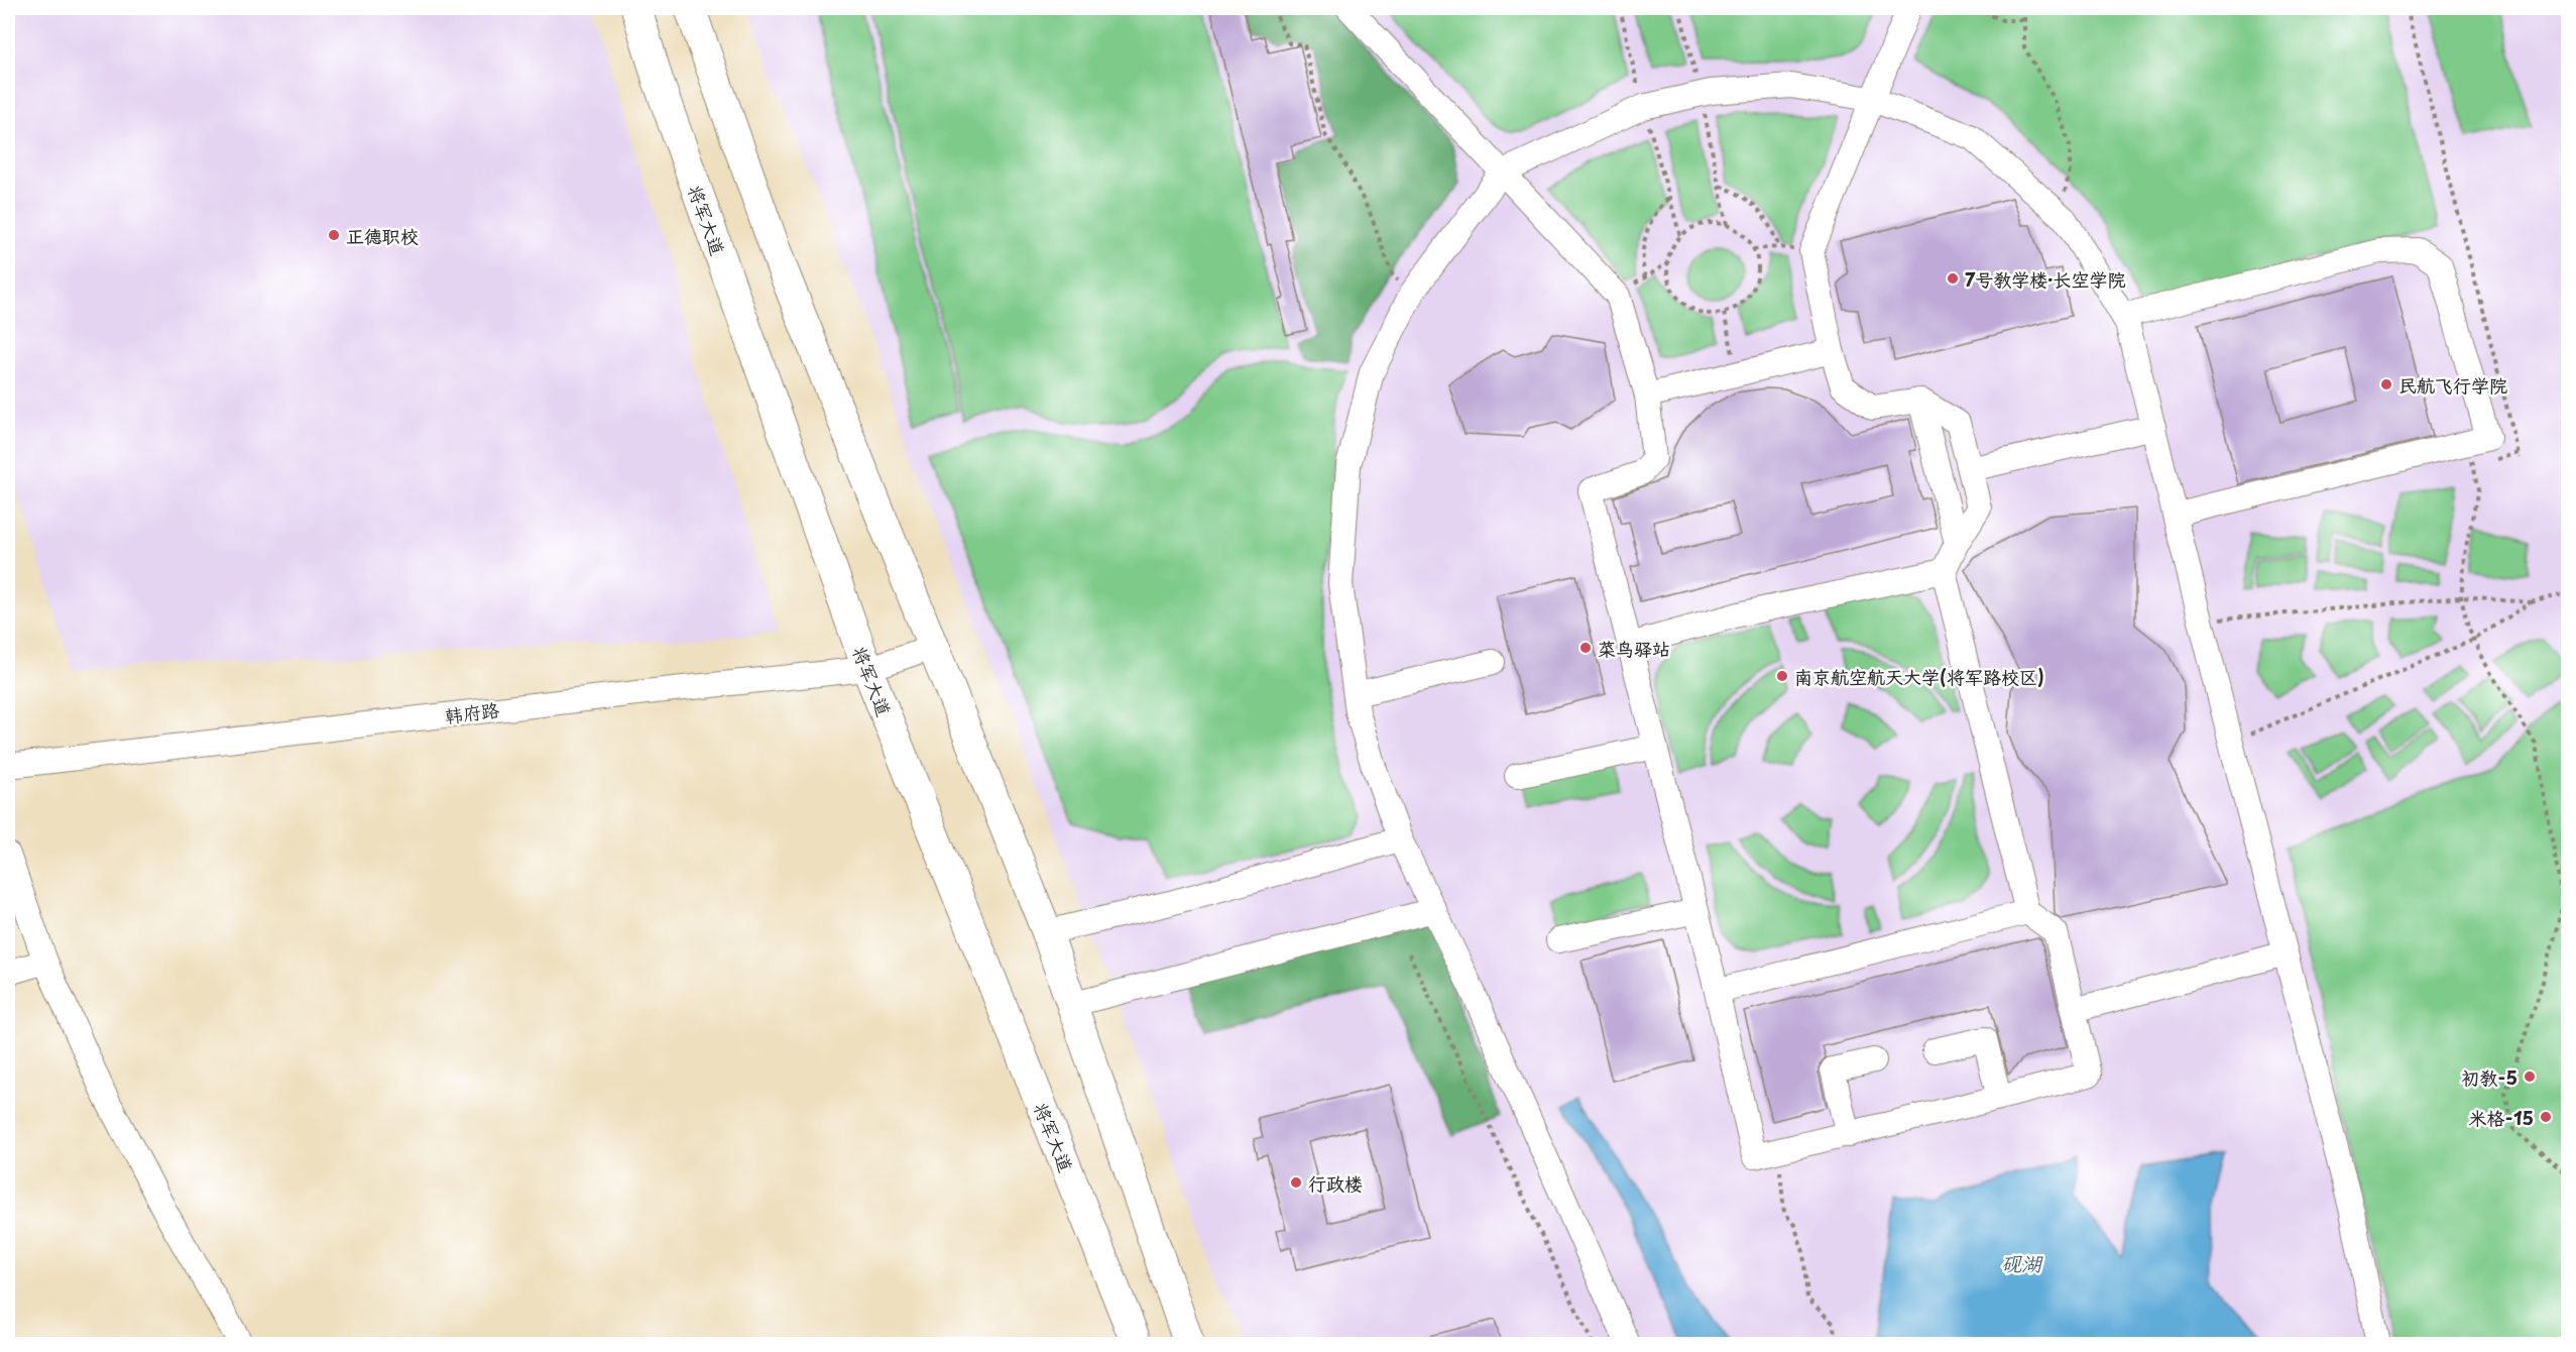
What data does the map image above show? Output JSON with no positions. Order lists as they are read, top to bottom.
{
  "streets": {
    "main road": ["将军大道"],
    "street": ["韩府路"]
  },
  "crossings": [
    ["将军大道", "韩府路"]
  ],
  "water": ["砚湖"],
  "places": [
    "正德职校",
    "7号教学楼·长空学院",
    "民航飞行学院",
    "菜鸟驿站",
    "南京航空航天大学(将军路校区)",
    "初教-5",
    "米格-15",
    "行政楼"
  ]
}
